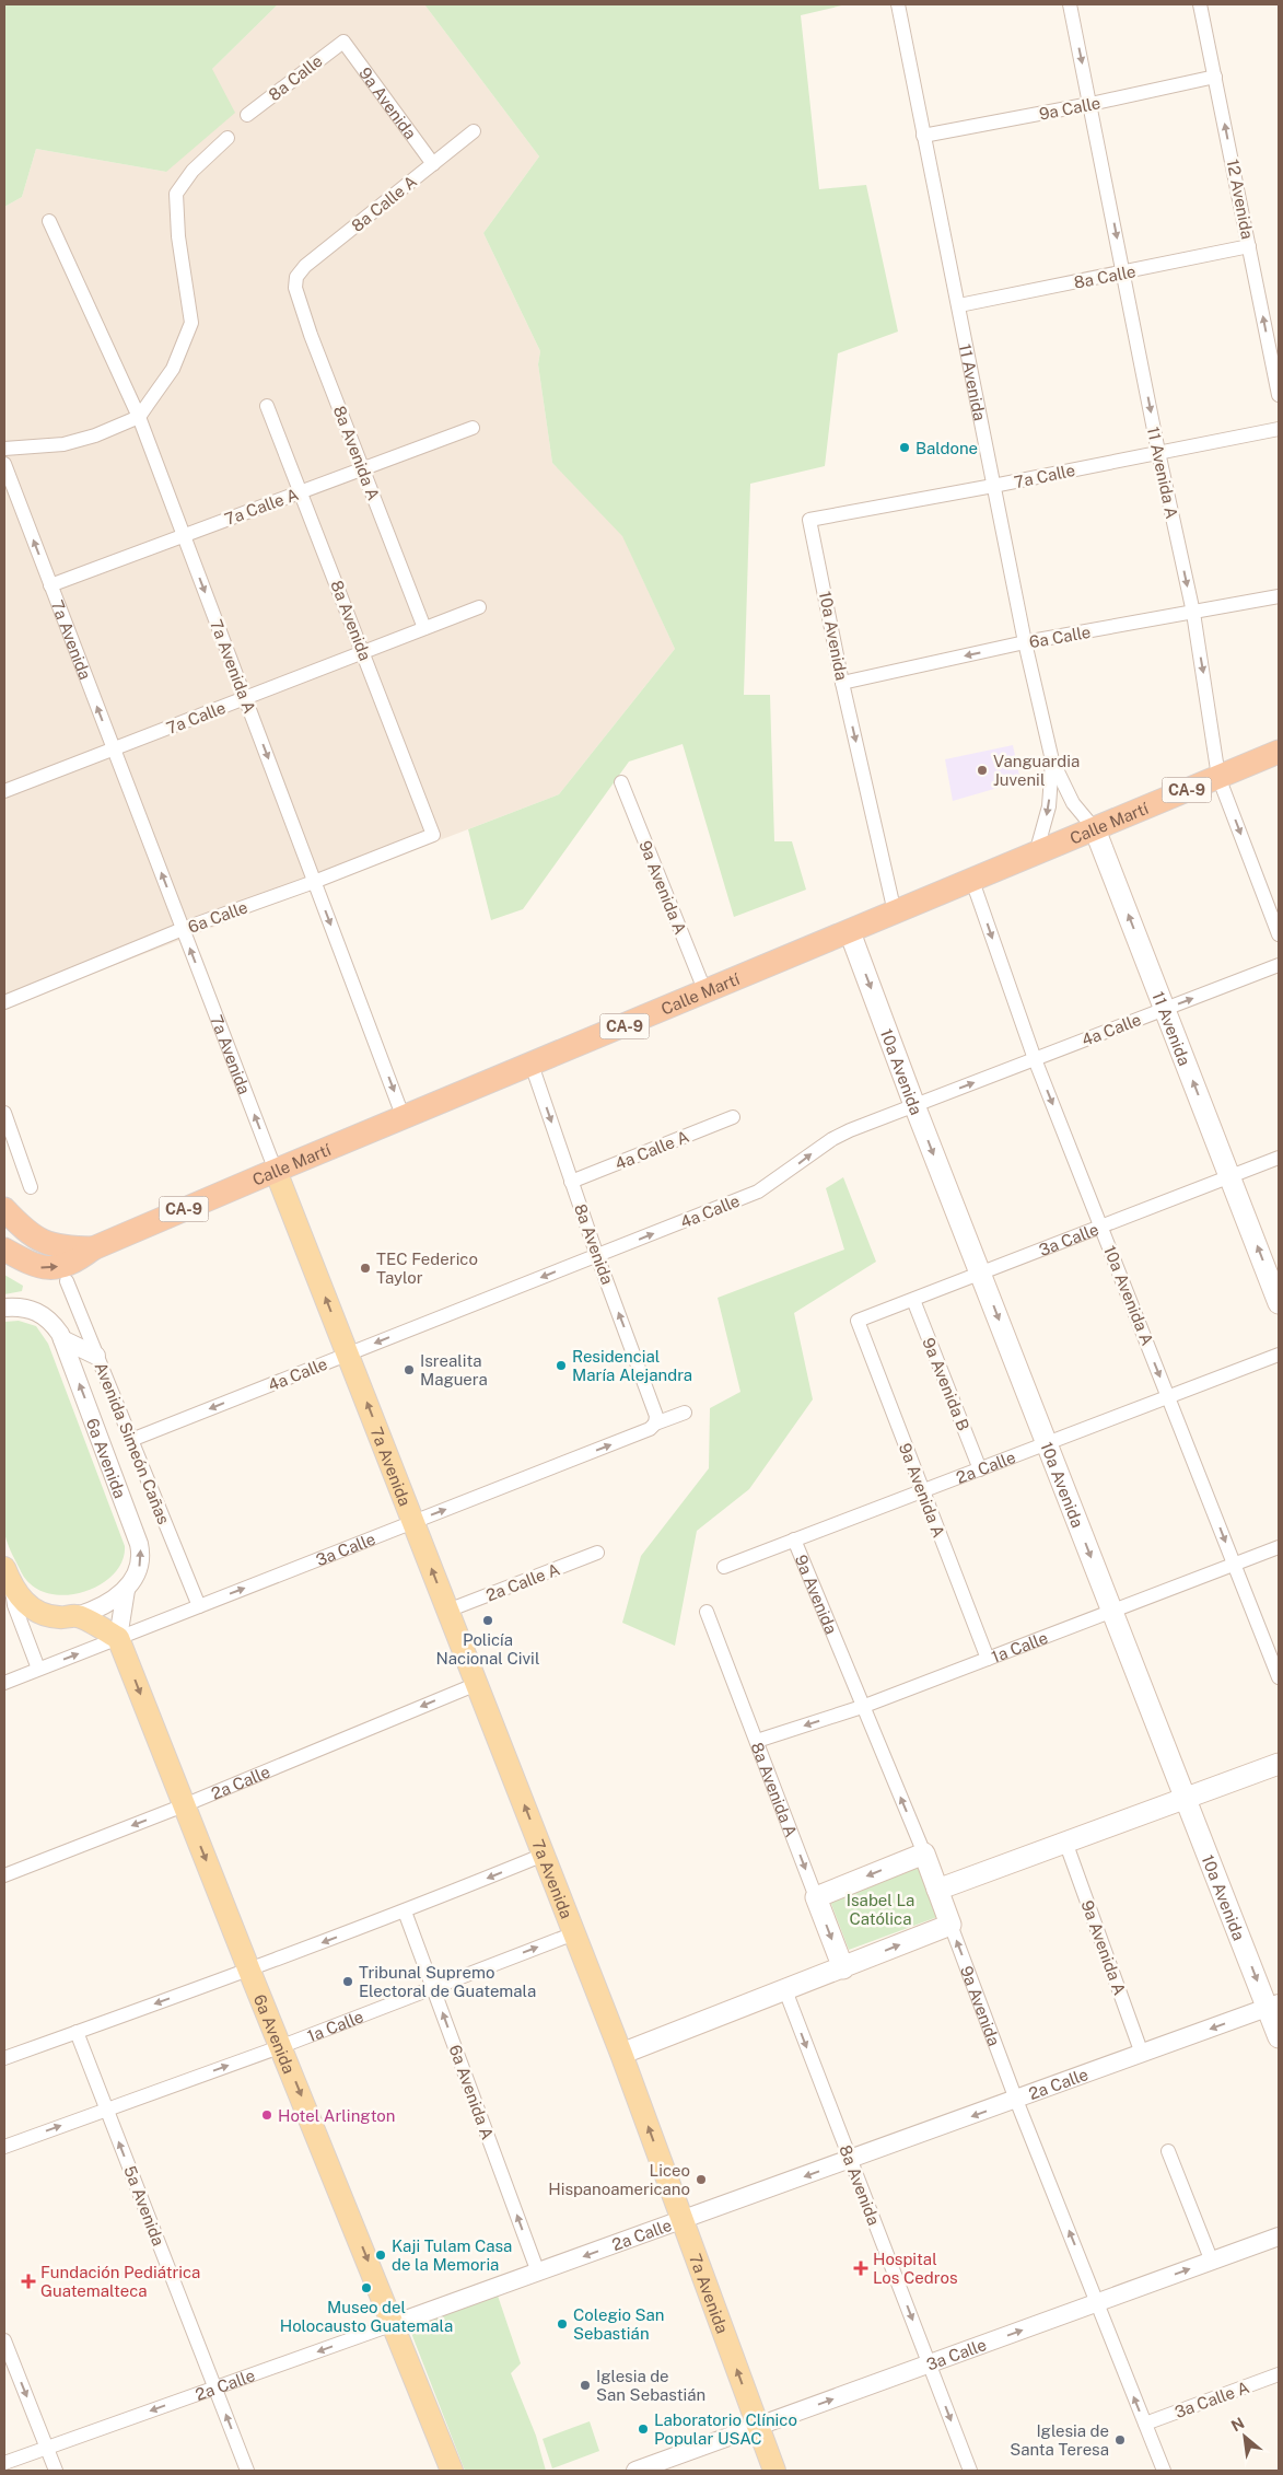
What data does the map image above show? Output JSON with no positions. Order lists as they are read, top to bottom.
{
  "streets": {
    "highway": ["CA-9", "Calle Martí"],
    "main road": [
      "9a Avenida",
      "11 Avenida",
      "8a Avenida A",
      "10a Avenida",
      "7a Avenida",
      "6a Avenida"
    ],
    "street": [
      "8a Calle",
      "9a Calle",
      "12 Avenida",
      "8a Calle A",
      "11 Avenida A",
      "7a Calle",
      "7a Calle A",
      "8a Avenida",
      "6a Calle",
      "7a Avenida A",
      "9a Avenida A",
      "4a Calle",
      "4a Calle A",
      "3a Calle",
      "10a Avenida A",
      "9a Avenida B",
      "Avenida Simeón Cañas",
      "2a Calle",
      "2a Calle A",
      "1a Calle",
      "6a Avenida A",
      "5a Avenida",
      "3a Calle A"
    ]
  },
  "crossings": [
    ["8a Calle", "9a Avenida"],
    ["8a Calle", "12 Avenida"],
    ["8a Calle", "11 Avenida"],
    ["8a Calle", "11 Avenida A"],
    ["9a Avenida", "8a Calle A"],
    ["9a Avenida", "3a Calle"],
    ["9a Avenida", "2a Calle"],
    ["9a Avenida", "1a Calle"],
    ["9a Avenida", "3a Calle A"],
    ["9a Calle", "12 Avenida"],
    ["9a Calle", "11 Avenida"],
    ["9a Calle", "11 Avenida A"],
    ["8a Calle A", "8a Avenida A"],
    ["11 Avenida", "7a Calle"],
    ["11 Avenida", "6a Calle"],
    ["11 Avenida", "Calle Martí"],
    ["11 Avenida", "4a Calle"],
    ["11 Avenida", "3a Calle"],
    ["8a Avenida A", "7a Calle"],
    ["8a Avenida A", "7a Calle A"],
    ["8a Avenida A", "1a Calle"],
    ["11 Avenida A", "7a Calle"],
    ["11 Avenida A", "6a Calle"],
    ["11 Avenida A", "Calle Martí"],
    ["7a Calle", "8a Avenida"],
    ["7a Calle", "10a Avenida"],
    ["7a Calle", "7a Avenida"],
    ["7a Calle", "7a Avenida A"],
    ["7a Calle A", "8a Avenida"],
    ["7a Calle A", "7a Avenida"],
    ["7a Calle A", "7a Avenida A"],
    ["8a Avenida", "6a Calle"],
    ["8a Avenida", "Calle Martí"],
    ["8a Avenida", "4a Calle"],
    ["8a Avenida", "4a Calle A"],
    ["8a Avenida", "3a Calle"],
    ["8a Avenida", "2a Calle"],
    ["10a Avenida", "6a Calle"],
    ["10a Avenida", "Calle Martí"],
    ["10a Avenida", "4a Calle"],
    ["10a Avenida", "3a Calle"],
    ["10a Avenida", "2a Calle"],
    ["10a Avenida", "1a Calle"],
    ["6a Calle", "7a Avenida"],
    ["6a Calle", "7a Avenida A"],
    ["7a Avenida", "Calle Martí"],
    ["7a Avenida", "4a Calle"],
    ["7a Avenida", "3a Calle"],
    ["7a Avenida", "2a Calle"],
    ["7a Avenida", "2a Calle A"],
    ["7a Avenida", "1a Calle"],
    ["7a Avenida A", "Calle Martí"],
    ["Calle Martí", "9a Avenida A"],
    ["Calle Martí", "10a Avenida A"],
    ["9a Avenida A", "3a Calle"],
    ["9a Avenida A", "2a Calle"],
    ["9a Avenida A", "1a Calle"],
    ["4a Calle", "10a Avenida A"],
    ["4a Calle", "Avenida Simeón Cañas"],
    ["3a Calle", "10a Avenida A"],
    ["3a Calle", "9a Avenida B"],
    ["3a Calle", "Avenida Simeón Cañas"],
    ["3a Calle", "6a Avenida"],
    ["10a Avenida A", "2a Calle"],
    ["10a Avenida A", "1a Calle"],
    ["9a Avenida B", "2a Calle"],
    ["6a Avenida", "2a Calle"],
    ["6a Avenida", "1a Calle"],
    ["2a Calle", "6a Avenida A"],
    ["2a Calle", "5a Avenida"],
    ["1a Calle", "6a Avenida A"],
    ["1a Calle", "5a Avenida"]
  ],
  "one_way": [
    "9a Avenida",
    "12 Avenida",
    "11 Avenida A",
    "10a Avenida",
    "7a Avenida",
    "7a Avenida A",
    "3a Calle",
    "10a Avenida A",
    "2a Calle",
    "6a Avenida A",
    "5a Avenida"
  ],
  "parks": ["Isabel La Católica"],
  "places": {
    "other": [
      "Baldone",
      "Vanguardia Juvenil",
      "TEC Federico Taylor",
      "Residencial María Alejandra",
      "Isrealita Maguera",
      "Policía Nacional Civil",
      "Tribunal Supremo Electoral de Guatemala",
      "Hotel Arlington",
      "Liceo Hispanoamericano",
      "Kaji Tulam Casa de la Memoria",
      "Museo del Holocausto Guatemala",
      "Colegio San Sebastián",
      "Iglesia de San Sebastián",
      "Laboratorio Clínico Popular USAC",
      "Iglesia de Santa Teresa"
    ],
    "health": ["Hospital Los Cedros", "Fundación Pediátrica Guatemalteca"]
  },
  "north": "top left"
}
